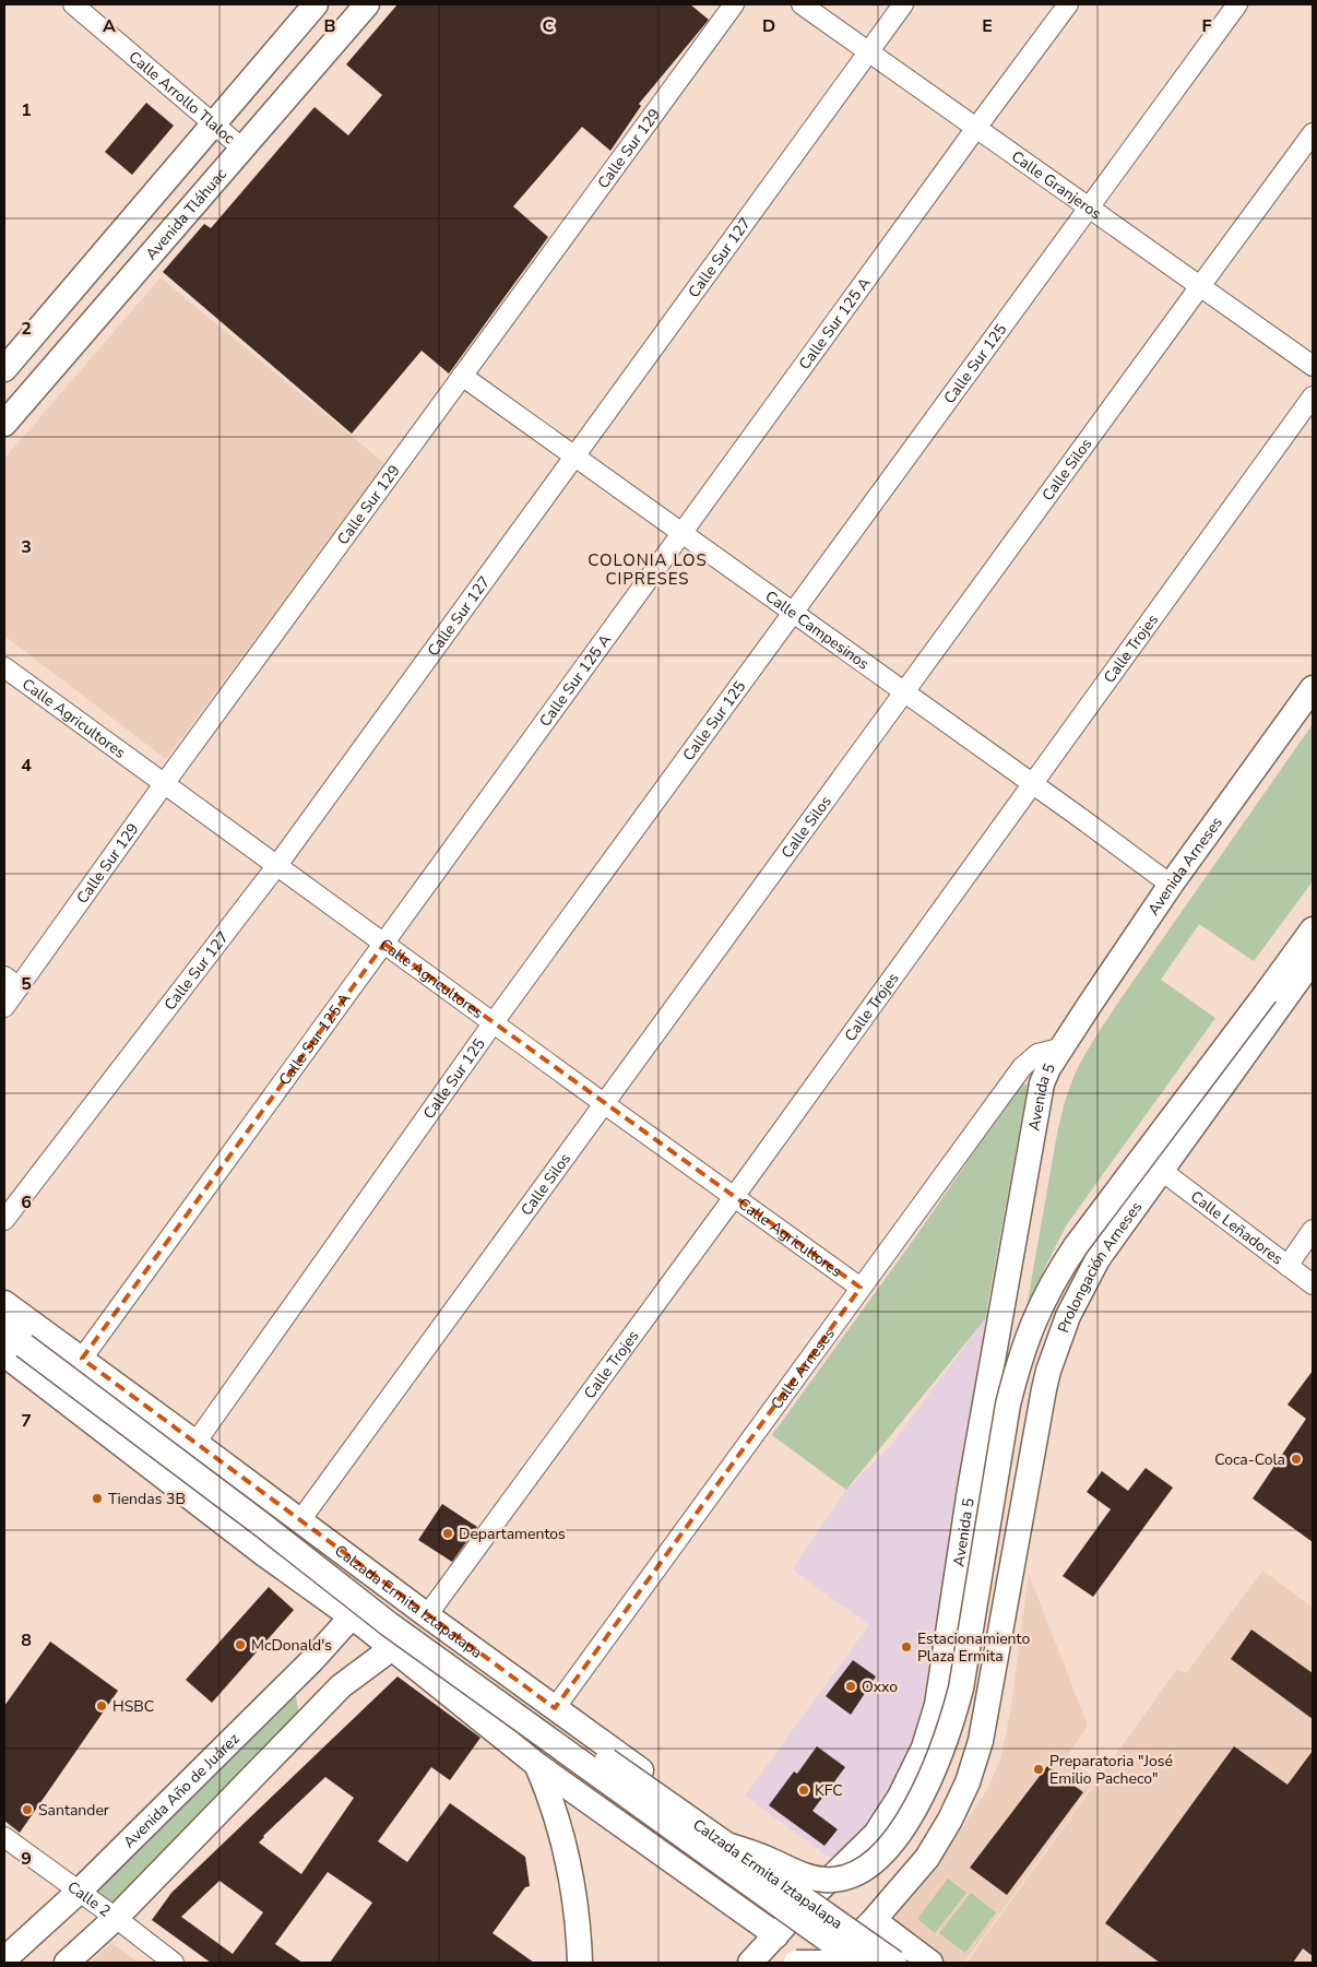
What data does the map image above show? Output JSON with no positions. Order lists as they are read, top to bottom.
{
  "streets": {
    "main road": [
      "Avenida Tláhuac",
      "Avenida Arneses",
      "Avenida 5",
      "Prolongación Arneses",
      "Calzada Ermita Iztapalapa",
      "Avenida Año de Juárez"
    ],
    "street": [
      "Calle Arrollo Tlaloc",
      "Calle Sur 129",
      "Calle Granjeros",
      "Calle Sur 127",
      "Calle Sur 125 A",
      "Calle Sur 125",
      "Calle Silos",
      "Calle Campesinos",
      "Calle Trojes",
      "Calle Agricultores",
      "Calle Leñadores",
      "Calle Arneses",
      "Calle 2"
    ]
  },
  "crossings": [
    ["Calle Arrollo Tlaloc", "Avenida Tláhuac"],
    ["Calle Sur 129", "Calle Campesinos"],
    ["Calle Sur 129", "Calle Agricultores"],
    ["Calle Granjeros", "Calle Sur 127"],
    ["Calle Granjeros", "Calle Sur 125 A"],
    ["Calle Granjeros", "Calle Sur 125"],
    ["Calle Granjeros", "Calle Silos"],
    ["Calle Sur 127", "Calle Campesinos"],
    ["Calle Sur 127", "Calle Agricultores"],
    ["Calle Sur 125 A", "Calle Campesinos"],
    ["Calle Sur 125 A", "Calle Agricultores"],
    ["Calle Sur 125 A", "Calzada Ermita Iztapalapa"],
    ["Calle Sur 125", "Calle Campesinos"],
    ["Calle Sur 125", "Calle Agricultores"],
    ["Calle Sur 125", "Calzada Ermita Iztapalapa"],
    ["Calle Silos", "Calle Campesinos"],
    ["Calle Silos", "Calle Agricultores"],
    ["Calle Silos", "Calzada Ermita Iztapalapa"],
    ["Calle Campesinos", "Calle Trojes"],
    ["Calle Campesinos", "Avenida Arneses"],
    ["Calle Trojes", "Calle Agricultores"],
    ["Calle Trojes", "Calzada Ermita Iztapalapa"],
    ["Calle Agricultores", "Calle Arneses"],
    ["Avenida Arneses", "Avenida 5"],
    ["Avenida Arneses", "Calle Arneses"],
    ["Avenida 5", "Calle Arneses"],
    ["Avenida 5", "Calzada Ermita Iztapalapa"],
    ["Calle Leñadores", "Prolongación Arneses"],
    ["Calle Arneses", "Calzada Ermita Iztapalapa"],
    ["Calzada Ermita Iztapalapa", "Avenida Año de Juárez"],
    ["Avenida Año de Juárez", "Calle 2"]
  ],
  "districts": ["COLONIA LOS CIPRESES"],
  "places": [
    "Coca-Cola",
    "Tiendas 3B",
    "Departamentos",
    "McDonald's",
    "Estacionamiento Plaza Ermita",
    "Oxxo",
    "HSBC",
    "Preparatoria \"José Emilio Pacheco\"",
    "KFC",
    "Santander"
  ],
  "grid": {
    "columns": [
      "A",
      "B",
      "C",
      "D",
      "E",
      "F"
    ],
    "rows": [
      "1",
      "2",
      "3",
      "4",
      "5",
      "6",
      "7",
      "8",
      "9"
    ]
  }
}
